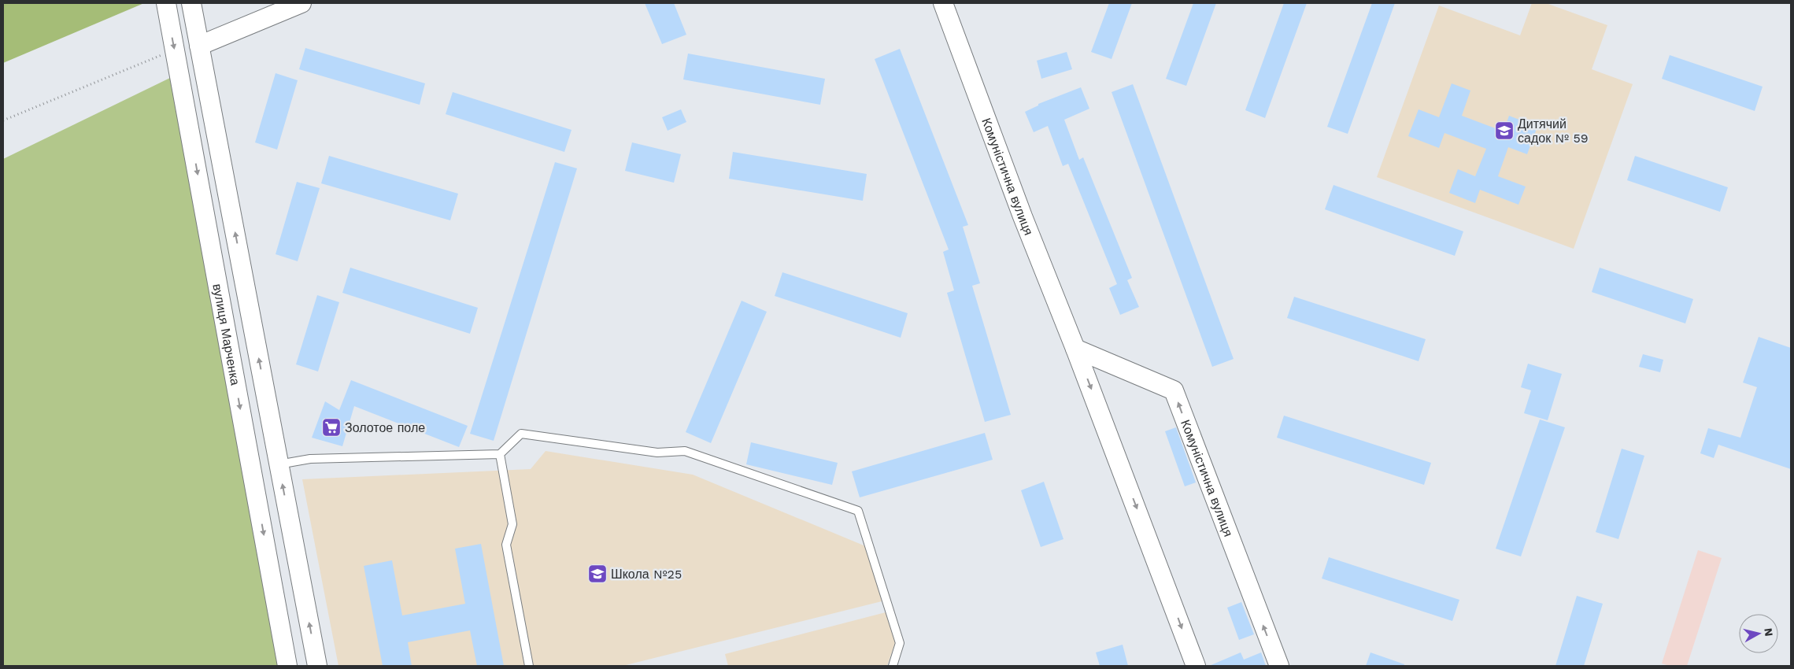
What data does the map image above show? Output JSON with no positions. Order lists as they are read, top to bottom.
{
  "streets": {
    "street": ["Комуністична вулиця", "вулиця Марченка"]
  },
  "places": {
    "school or university": ["Дитячий садок № 59", "Школа №25"],
    "supermarket": ["Золотое поле"]
  },
  "north": "right"
}
